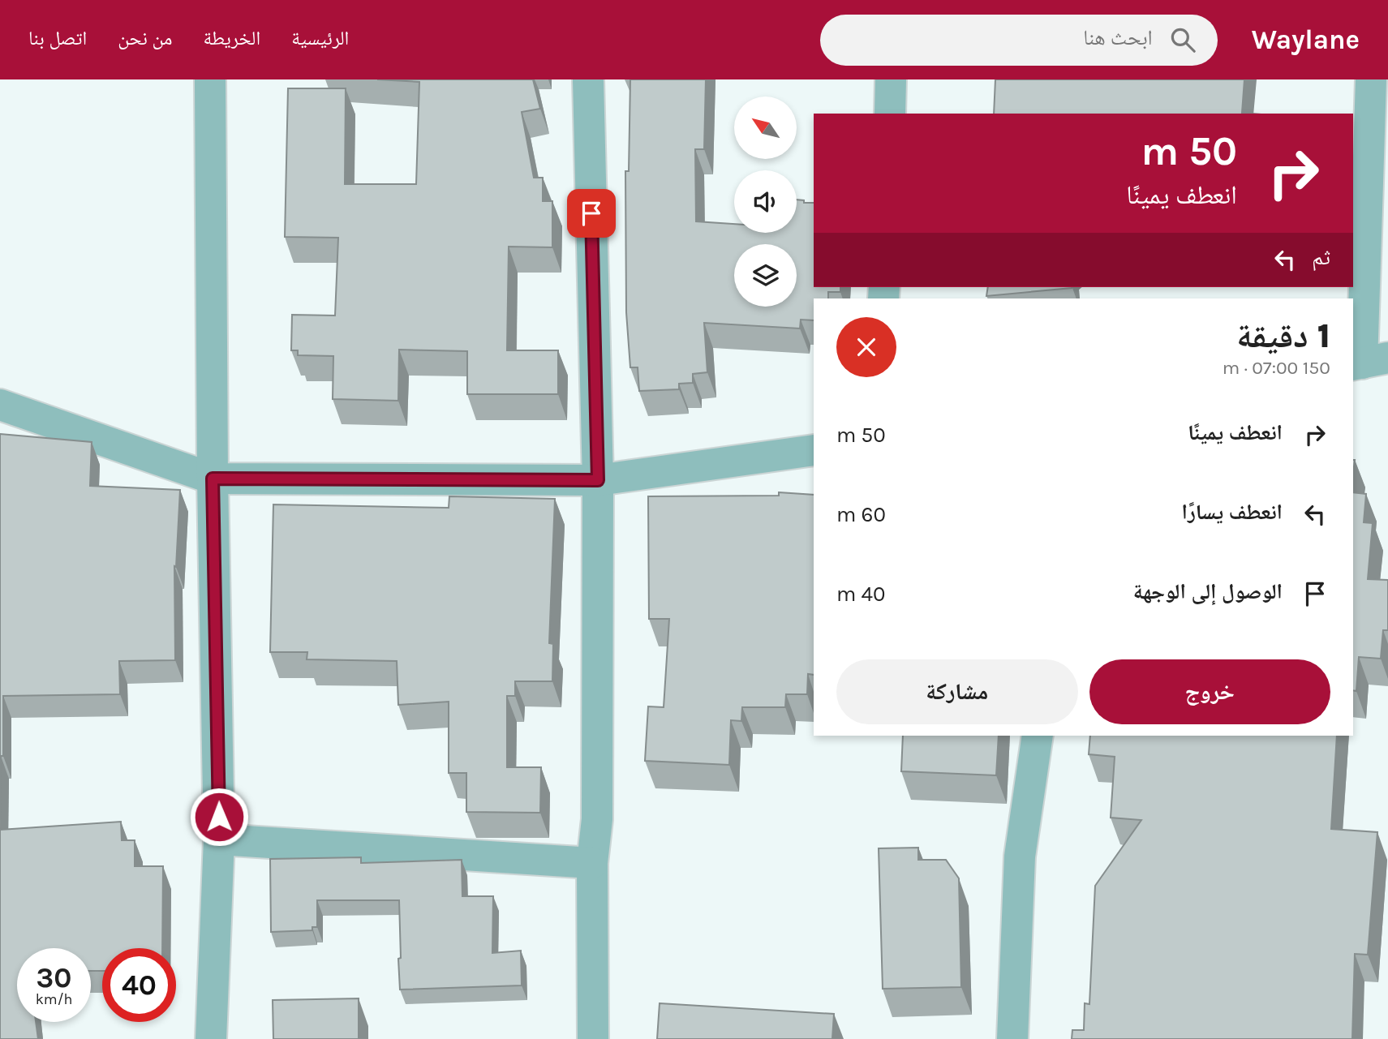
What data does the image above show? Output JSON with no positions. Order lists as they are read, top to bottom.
{
  "north": "top left",
  "page": {
    "header": "Waylane",
    "search": "ابحث هنا",
    "nav": [
      "الرئيسية",
      "الخريطة",
      "من نحن",
      "اتصل بنا"
    ],
    "turn": ["50 m", "انعطف يمينًا"],
    "then": "ثم",
    "heading": ["1 دقيقة", "150 m · 07:00"],
    "list": [
      {
        "name": "انعطف يمينًا",
        "value": "50 m"
      },
      {
        "name": "انعطف يسارًا",
        "value": "60 m"
      },
      {
        "name": "الوصول إلى الوجهة",
        "value": "40 m"
      }
    ],
    "buttons": ["خروج", "مشاركة"],
    "speed": "30 km/h",
    "limit": "40"
  }
}
